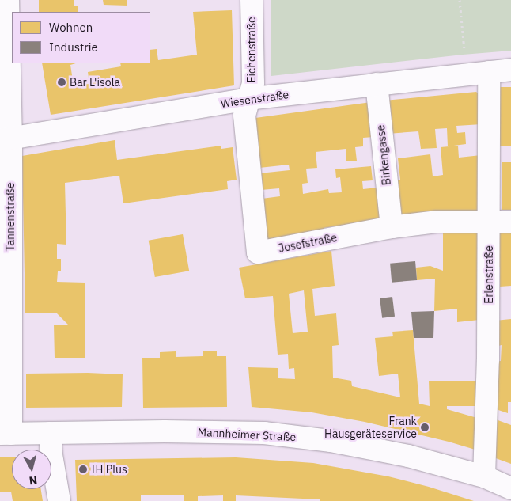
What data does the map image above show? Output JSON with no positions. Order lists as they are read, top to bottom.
{
  "streets": {
    "street": [
      "Eichenstraße",
      "Wiesenstraße",
      "Birkengasse",
      "Tannenstraße",
      "Josefstraße",
      "Erlenstraße",
      "Mannheimer Straße"
    ]
  },
  "crossings": [
    ["Eichenstraße", "Wiesenstraße"],
    ["Eichenstraße", "Josefstraße"],
    ["Wiesenstraße", "Birkengasse"],
    ["Wiesenstraße", "Tannenstraße"],
    ["Wiesenstraße", "Josefstraße"],
    ["Wiesenstraße", "Erlenstraße"],
    ["Birkengasse", "Josefstraße"],
    ["Tannenstraße", "Mannheimer Straße"],
    ["Josefstraße", "Erlenstraße"],
    ["Erlenstraße", "Mannheimer Straße"]
  ],
  "places": ["Bar L'isola", "Frank Hausgeräteservice", "IH Plus"],
  "legend": ["Wohnen", "Industrie"],
  "north": "bottom"
}
